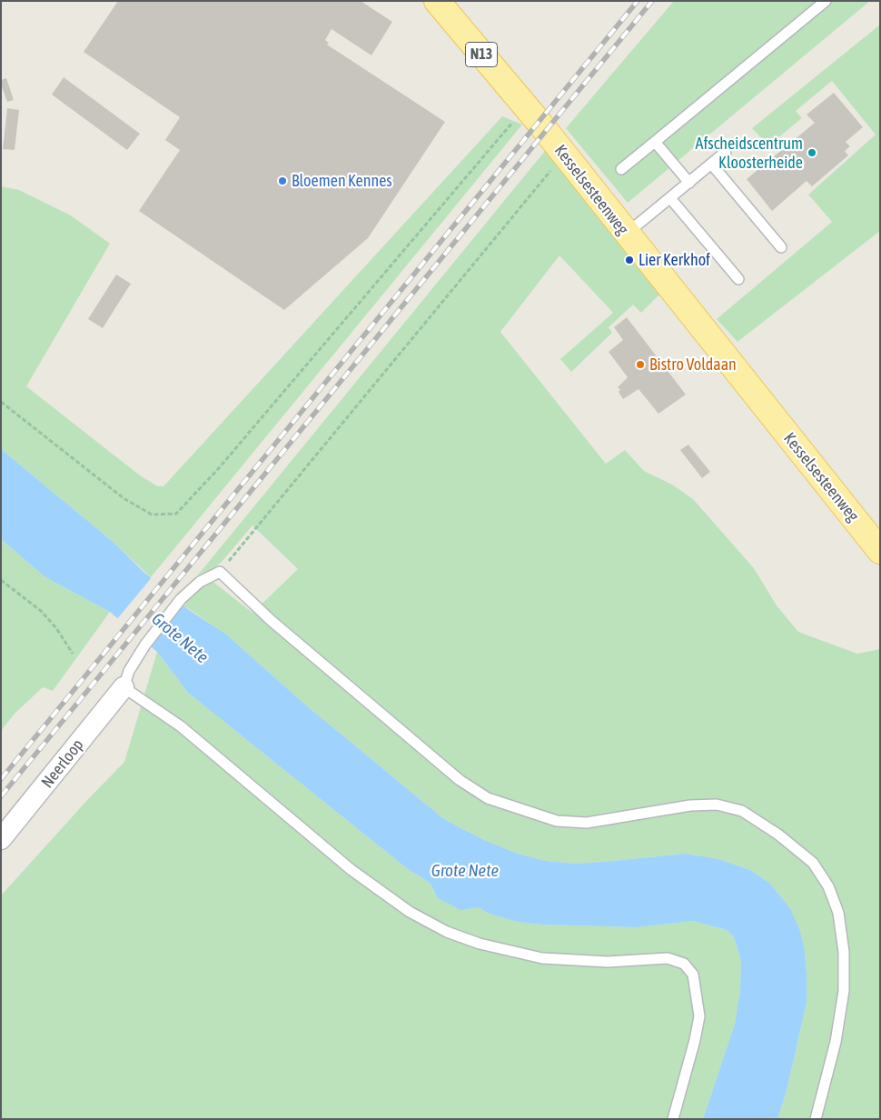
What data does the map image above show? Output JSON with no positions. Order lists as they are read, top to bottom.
{
  "streets": {
    "main road": ["N13", "Kesselsesteenweg"],
    "street": ["Neerloop"]
  },
  "water": ["Grote Nete"],
  "places": [
    "Afscheidscentrum Kloosterheide",
    "Bloemen Kennes",
    "Lier Kerkhof",
    "Bistro Voldaan"
  ]
}
